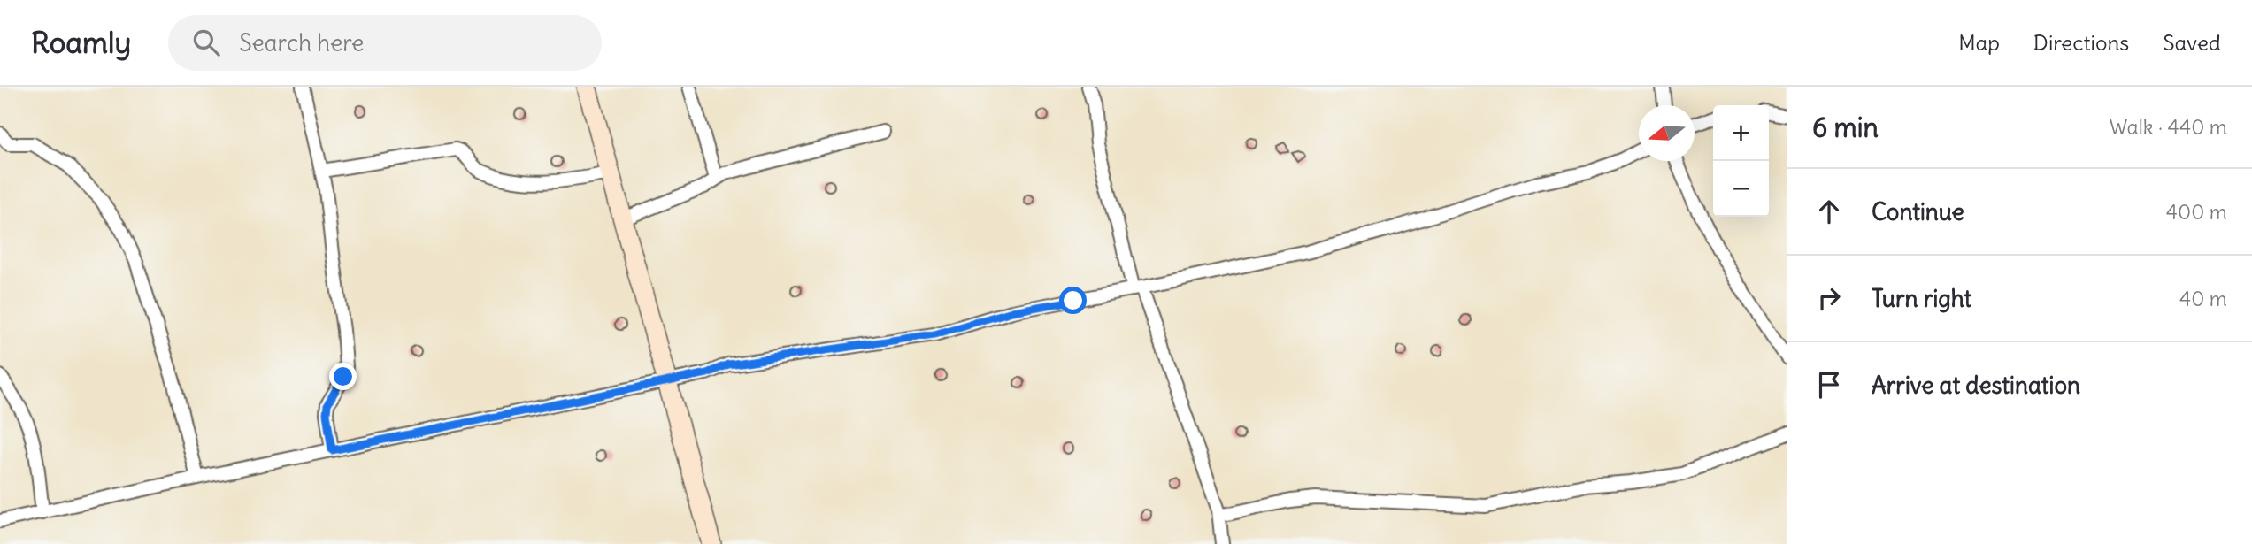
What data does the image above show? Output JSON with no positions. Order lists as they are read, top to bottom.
{
  "north": "left",
  "page": {
    "header": "Roamly",
    "search": "Search here",
    "nav": ["Map", "Directions", "Saved"],
    "heading": ["6 min", "Walk · 440 m"],
    "map_buttons": ["+", "−"],
    "list": [
      ["Continue", "400 m"],
      ["Turn right", "40 m"],
      "Arrive at destination"
    ]
  }
}
